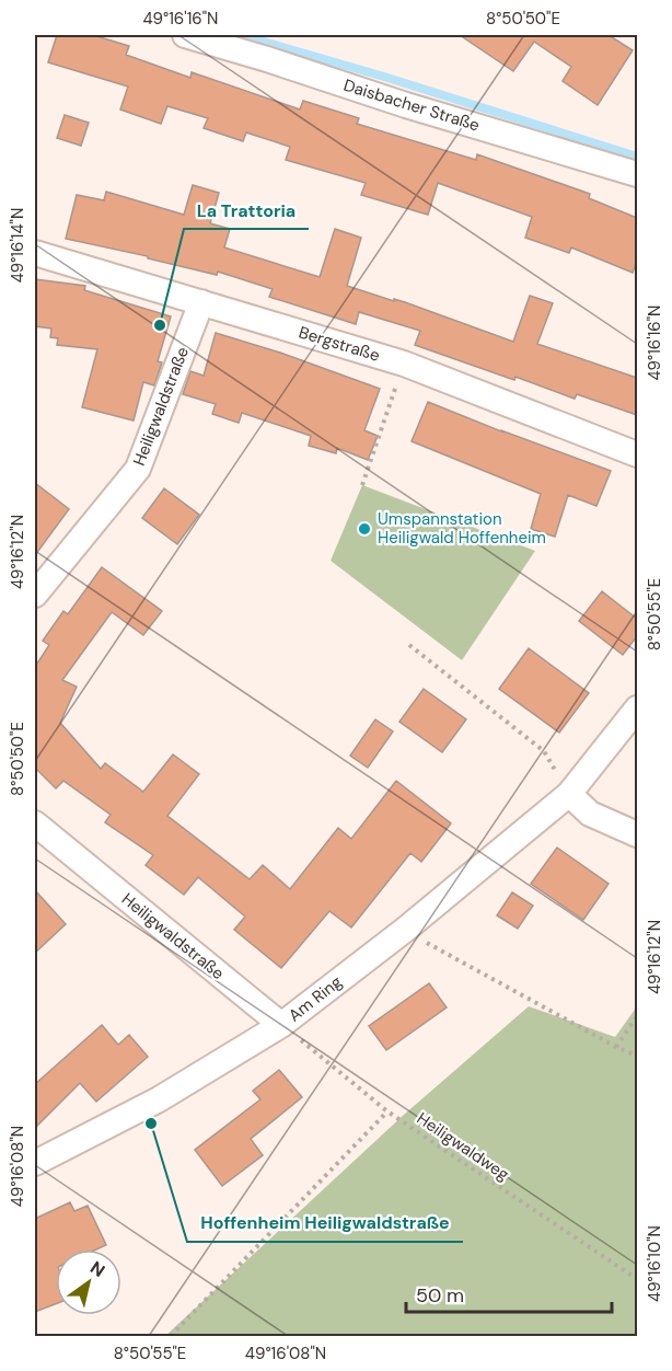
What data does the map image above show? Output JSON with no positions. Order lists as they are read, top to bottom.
{
  "streets": {
    "street": [
      "Daisbacher Straße",
      "Bergstraße",
      "Heiligwaldstraße",
      "Am Ring"
    ],
    "path": ["Heiligwaldweg"]
  },
  "crossings": [
    ["Bergstraße", "Heiligwaldstraße"],
    ["Heiligwaldstraße", "Am Ring"],
    ["Heiligwaldstraße", "Heiligwaldweg"],
    ["Am Ring", "Heiligwaldweg"]
  ],
  "places": ["La Trattoria", "Umspannstation Heiligwald Hoffenheim", "Hoffenheim Heiligwaldstraße"],
  "scale_bar": "50 m",
  "north": "top right",
  "coordinates": [
    "49°16'16\"N",
    "8°50'50\"E",
    "49°16'14\"N",
    "49°16'12\"N",
    "8°50'55\"E",
    "49°16'08\"N",
    "49°16'10\"N"
  ]
}
